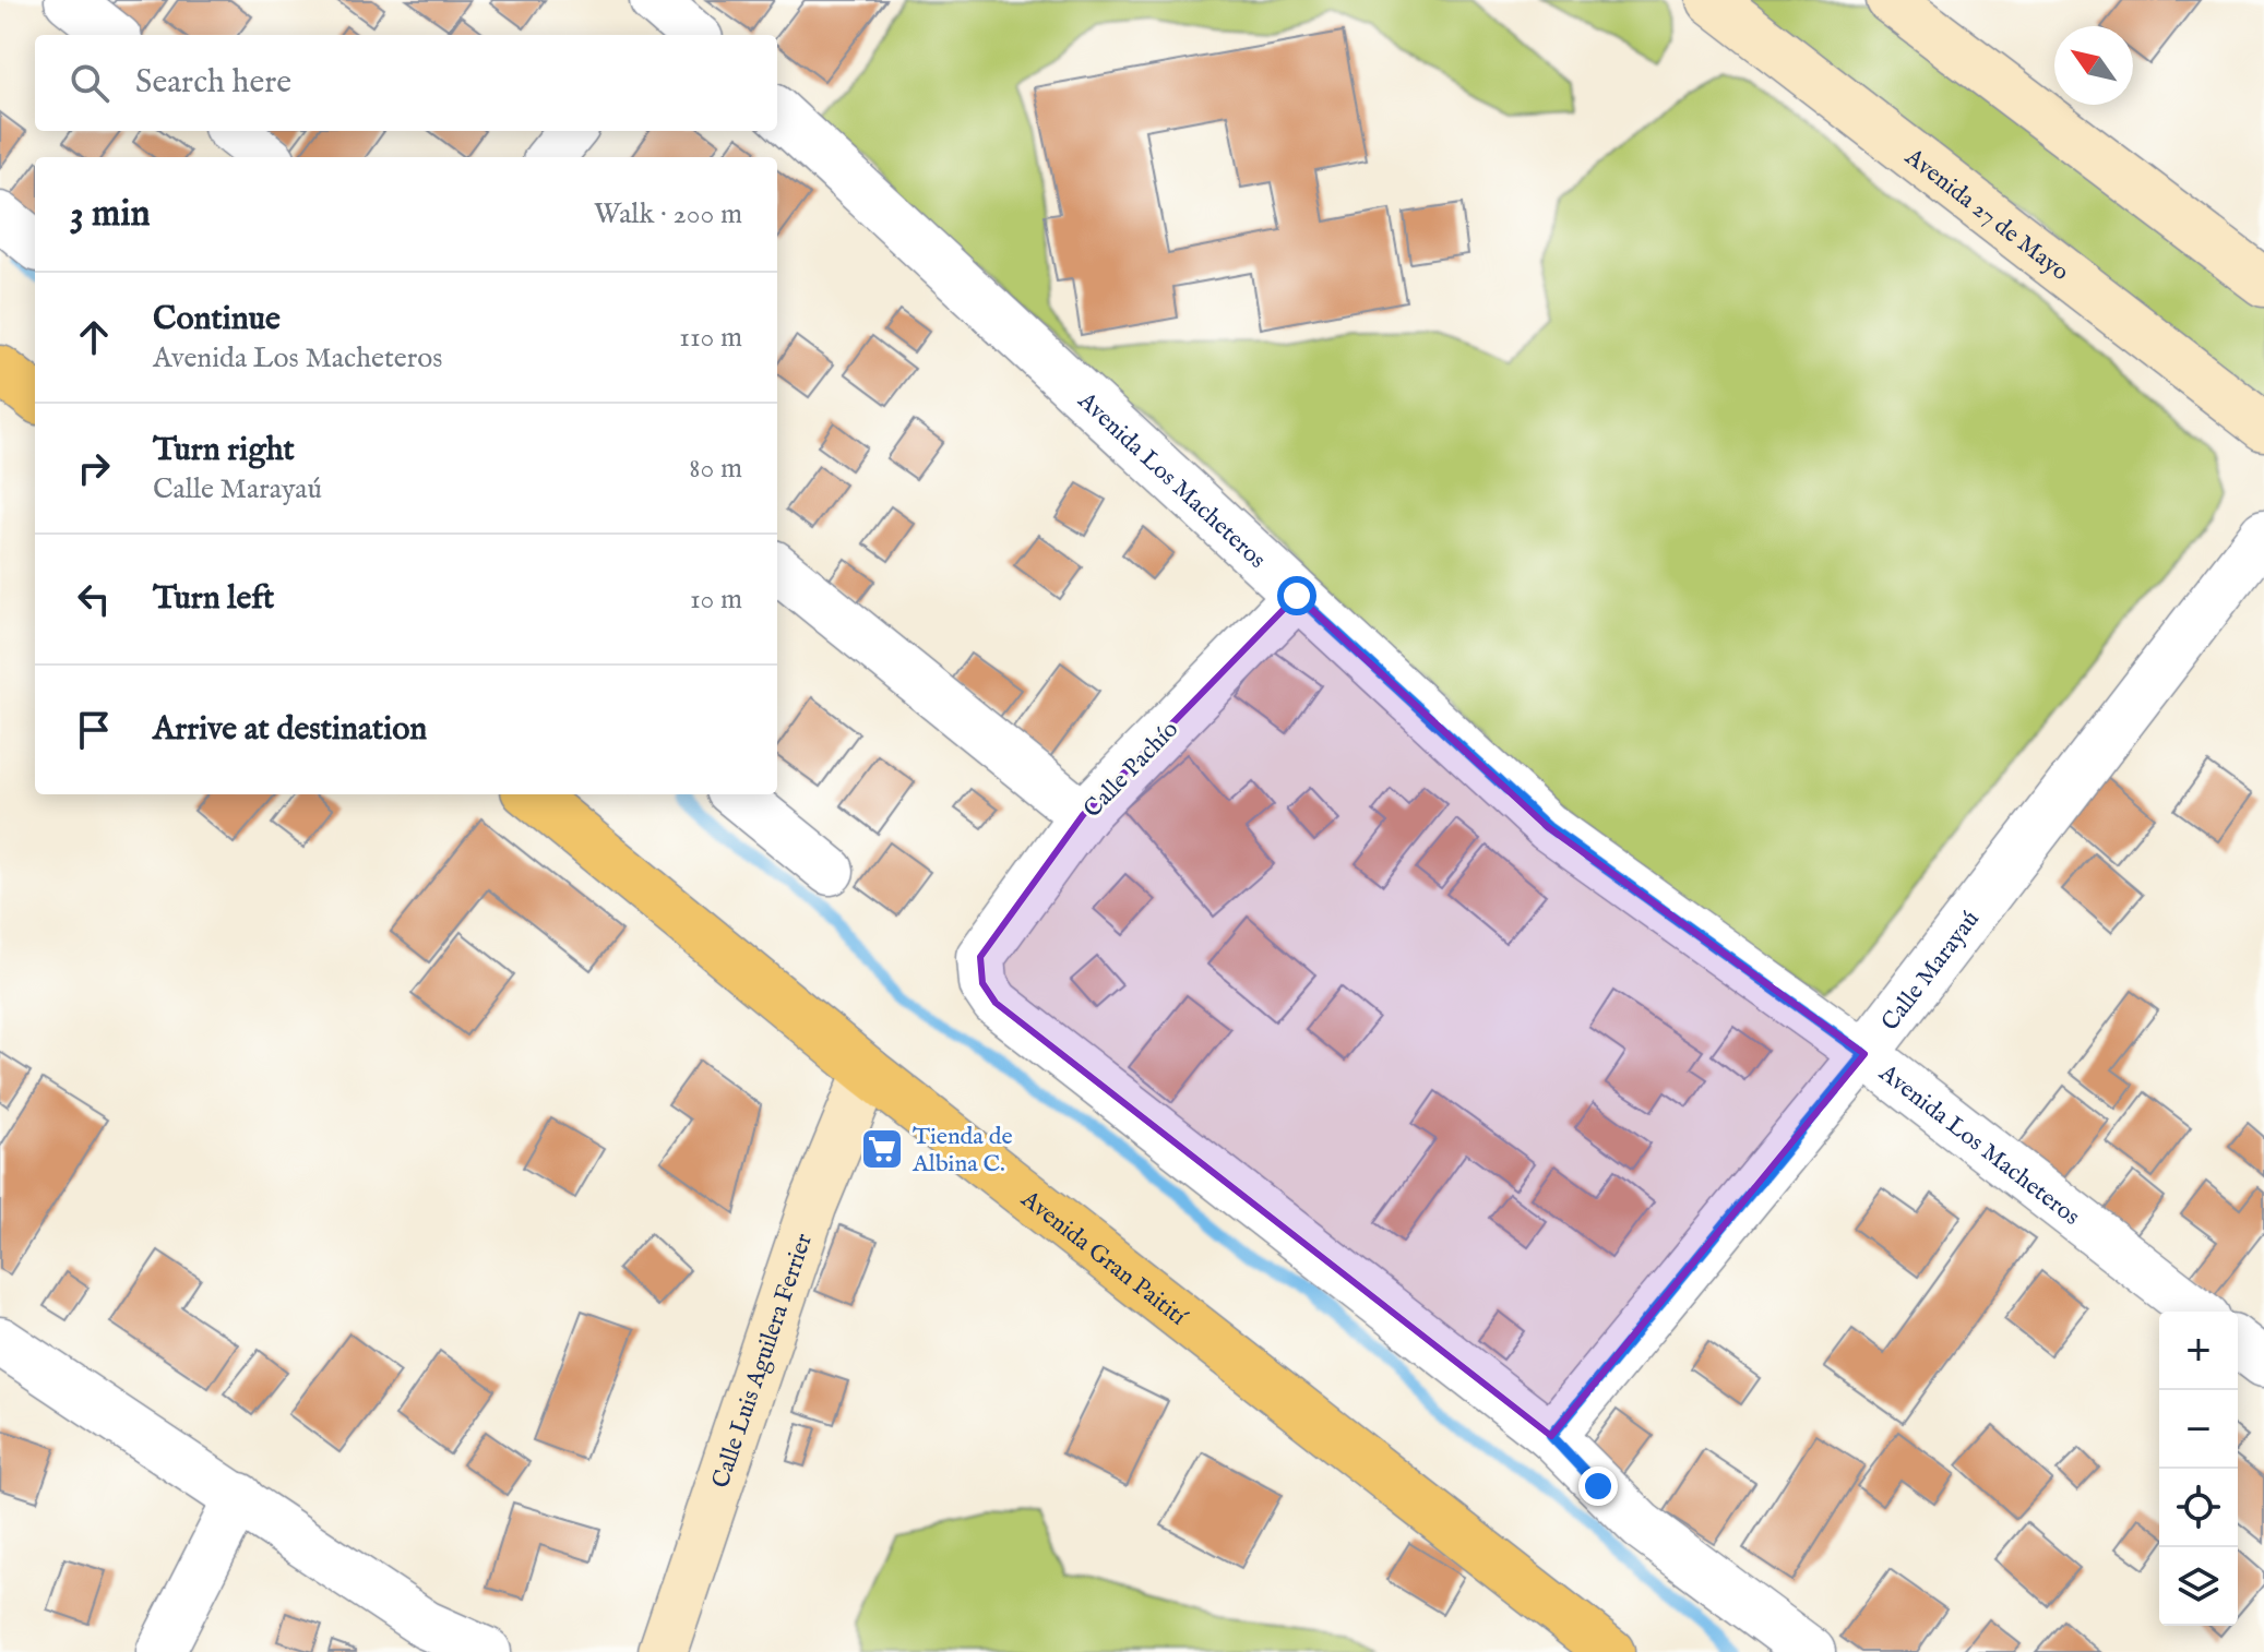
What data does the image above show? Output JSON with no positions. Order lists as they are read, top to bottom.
{
  "streets": {
    "main road": ["Avenida 27 de Mayo", "Avenida Gran Paitití", "Calle Luis Aguilera Ferrier"],
    "street": ["Avenida Los Macheteros", "Calle Pachío", "Calle Marayaú"]
  },
  "crossings": [
    ["Avenida Los Macheteros", "Calle Pachío"],
    ["Avenida Los Macheteros", "Calle Marayaú"],
    ["Calle Pachío", "Calle Marayaú"],
    ["Avenida Gran Paitití", "Calle Luis Aguilera Ferrier"]
  ],
  "places": {
    "supermarket": ["Tienda de Albina C."]
  },
  "north": "top left",
  "page": {
    "search": "Search here",
    "heading": ["3 min", "Walk · 200 m"],
    "list": [
      ["Continue", "Avenida Los Macheteros", "110 m"],
      ["Turn right", "Calle Marayaú", "80 m"],
      ["Turn left", "10 m"],
      "Arrive at destination"
    ],
    "map_buttons": ["+", "−"]
  }
}
